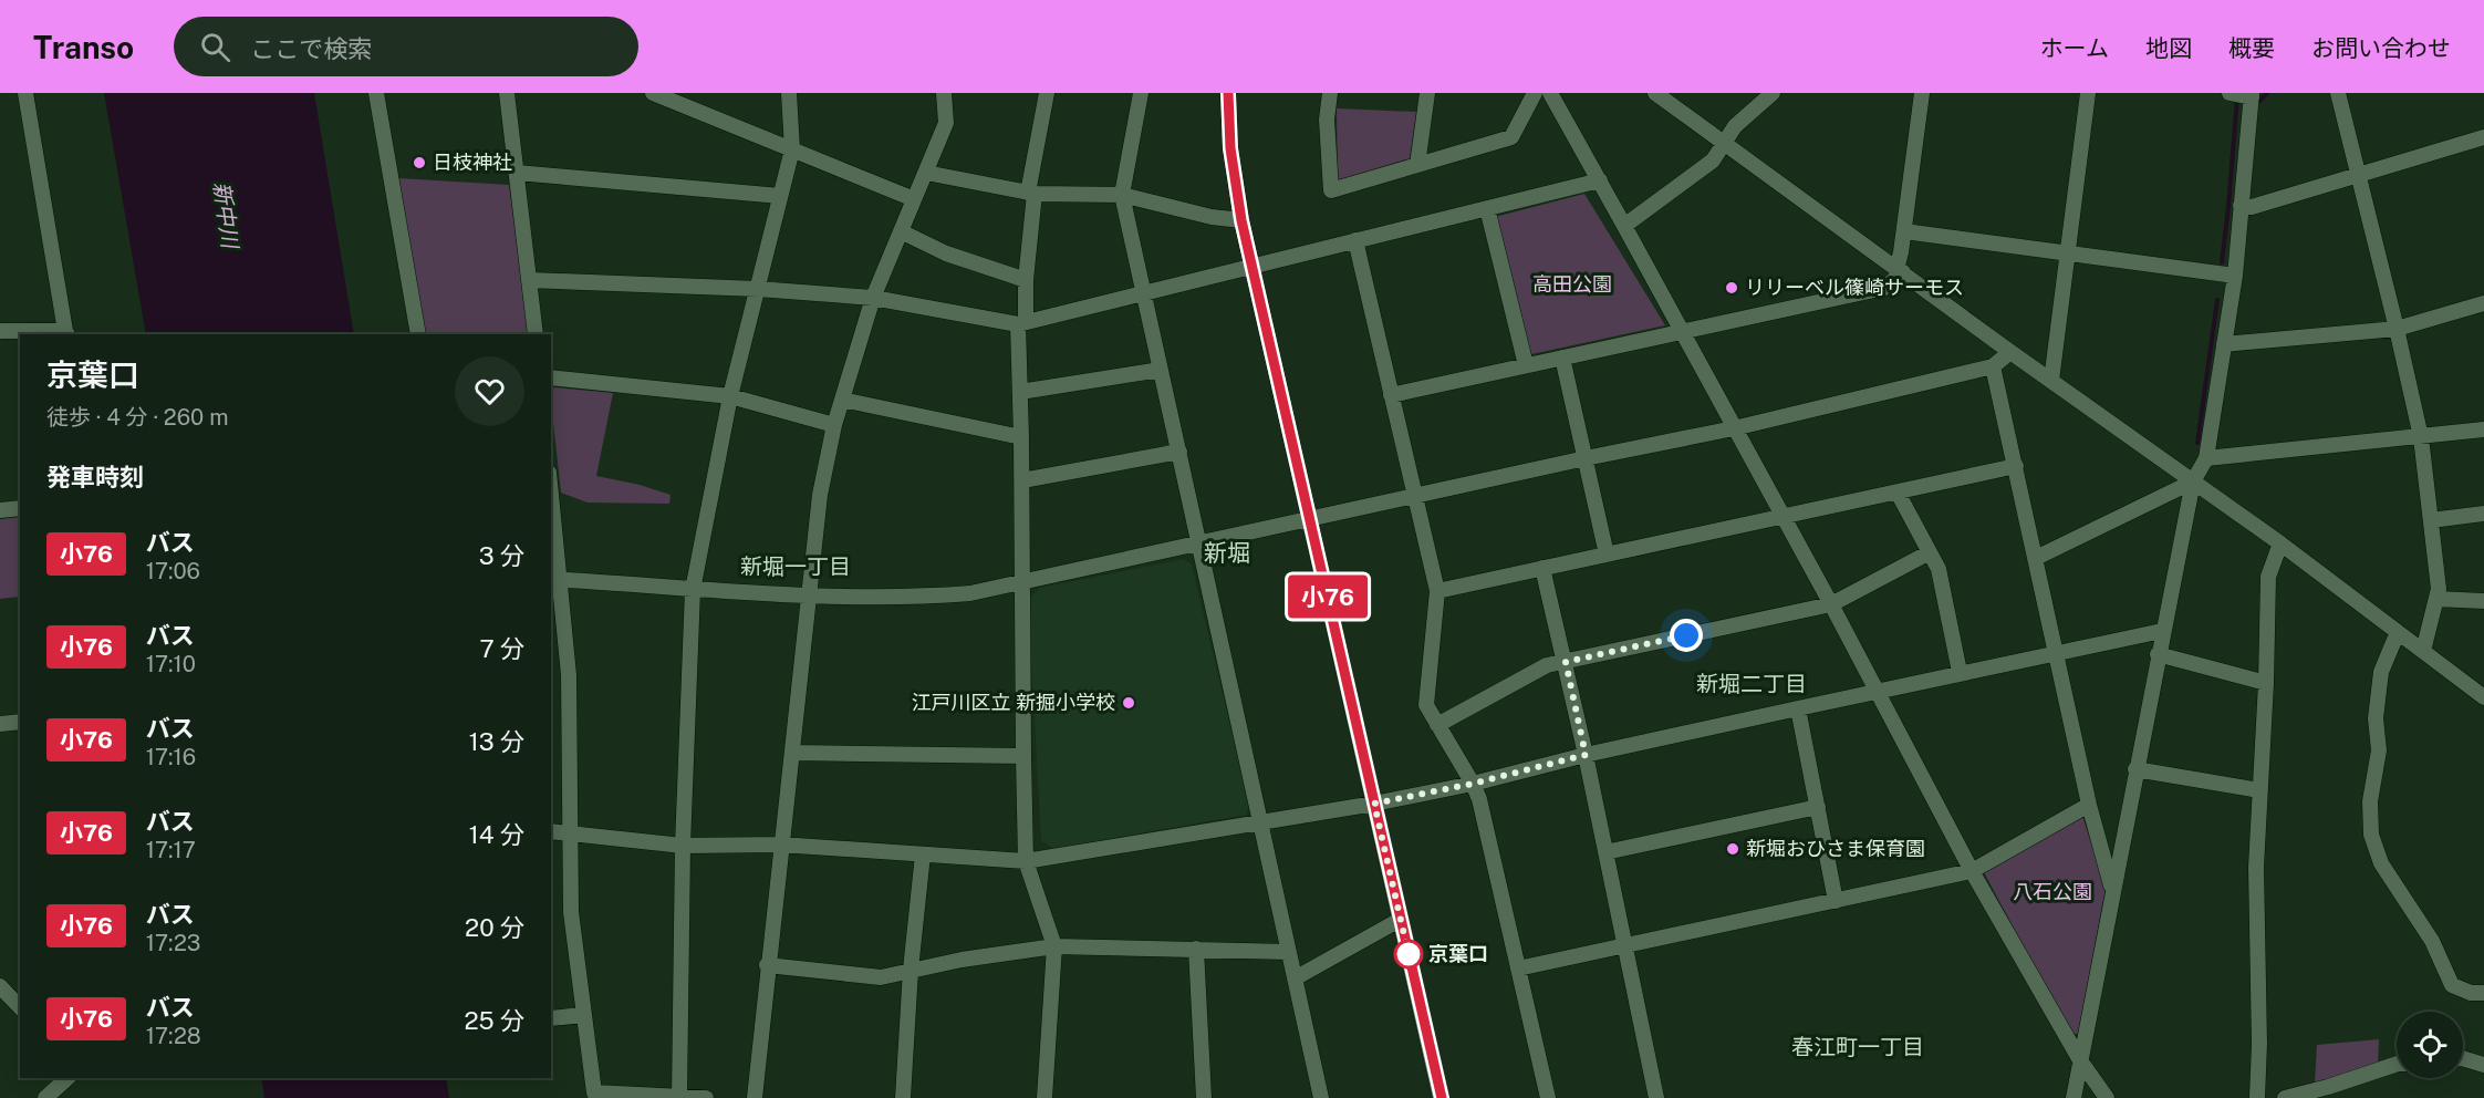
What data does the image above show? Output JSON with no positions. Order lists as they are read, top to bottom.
{
  "districts": [
    "新堀",
    "新堀一丁目",
    "新堀二丁目",
    "春江町一丁目"
  ],
  "water": ["新中川"],
  "parks": ["高田公園", "八石公園"],
  "places": [
    "日枝神社",
    "リリーベル篠崎サーモス",
    "江戸川区立 新掘小学校",
    "新堀おひさま保育園",
    "京葉口"
  ],
  "lines": ["bus line 小76"],
  "page": {
    "header": "Transo",
    "search": "ここで検索",
    "nav": [
      "ホーム",
      "地図",
      "概要",
      "お問い合わせ"
    ],
    "on_map": "小76",
    "heading": [
      ["京葉口", "徒歩 · 4 分 · 260 m"],
      "発車時刻"
    ],
    "list": [
      {
        "mark": "小76",
        "name": "バス",
        "note": "17:06",
        "value": "3 分"
      },
      {
        "mark": "小76",
        "name": "バス",
        "note": "17:10",
        "value": "7 分"
      },
      {
        "mark": "小76",
        "name": "バス",
        "note": "17:16",
        "value": "13 分"
      },
      {
        "mark": "小76",
        "name": "バス",
        "note": "17:17",
        "value": "14 分"
      },
      {
        "mark": "小76",
        "name": "バス",
        "note": "17:23",
        "value": "20 分"
      },
      {
        "mark": "小76",
        "name": "バス",
        "note": "17:28",
        "value": "25 分"
      }
    ]
  }
}
